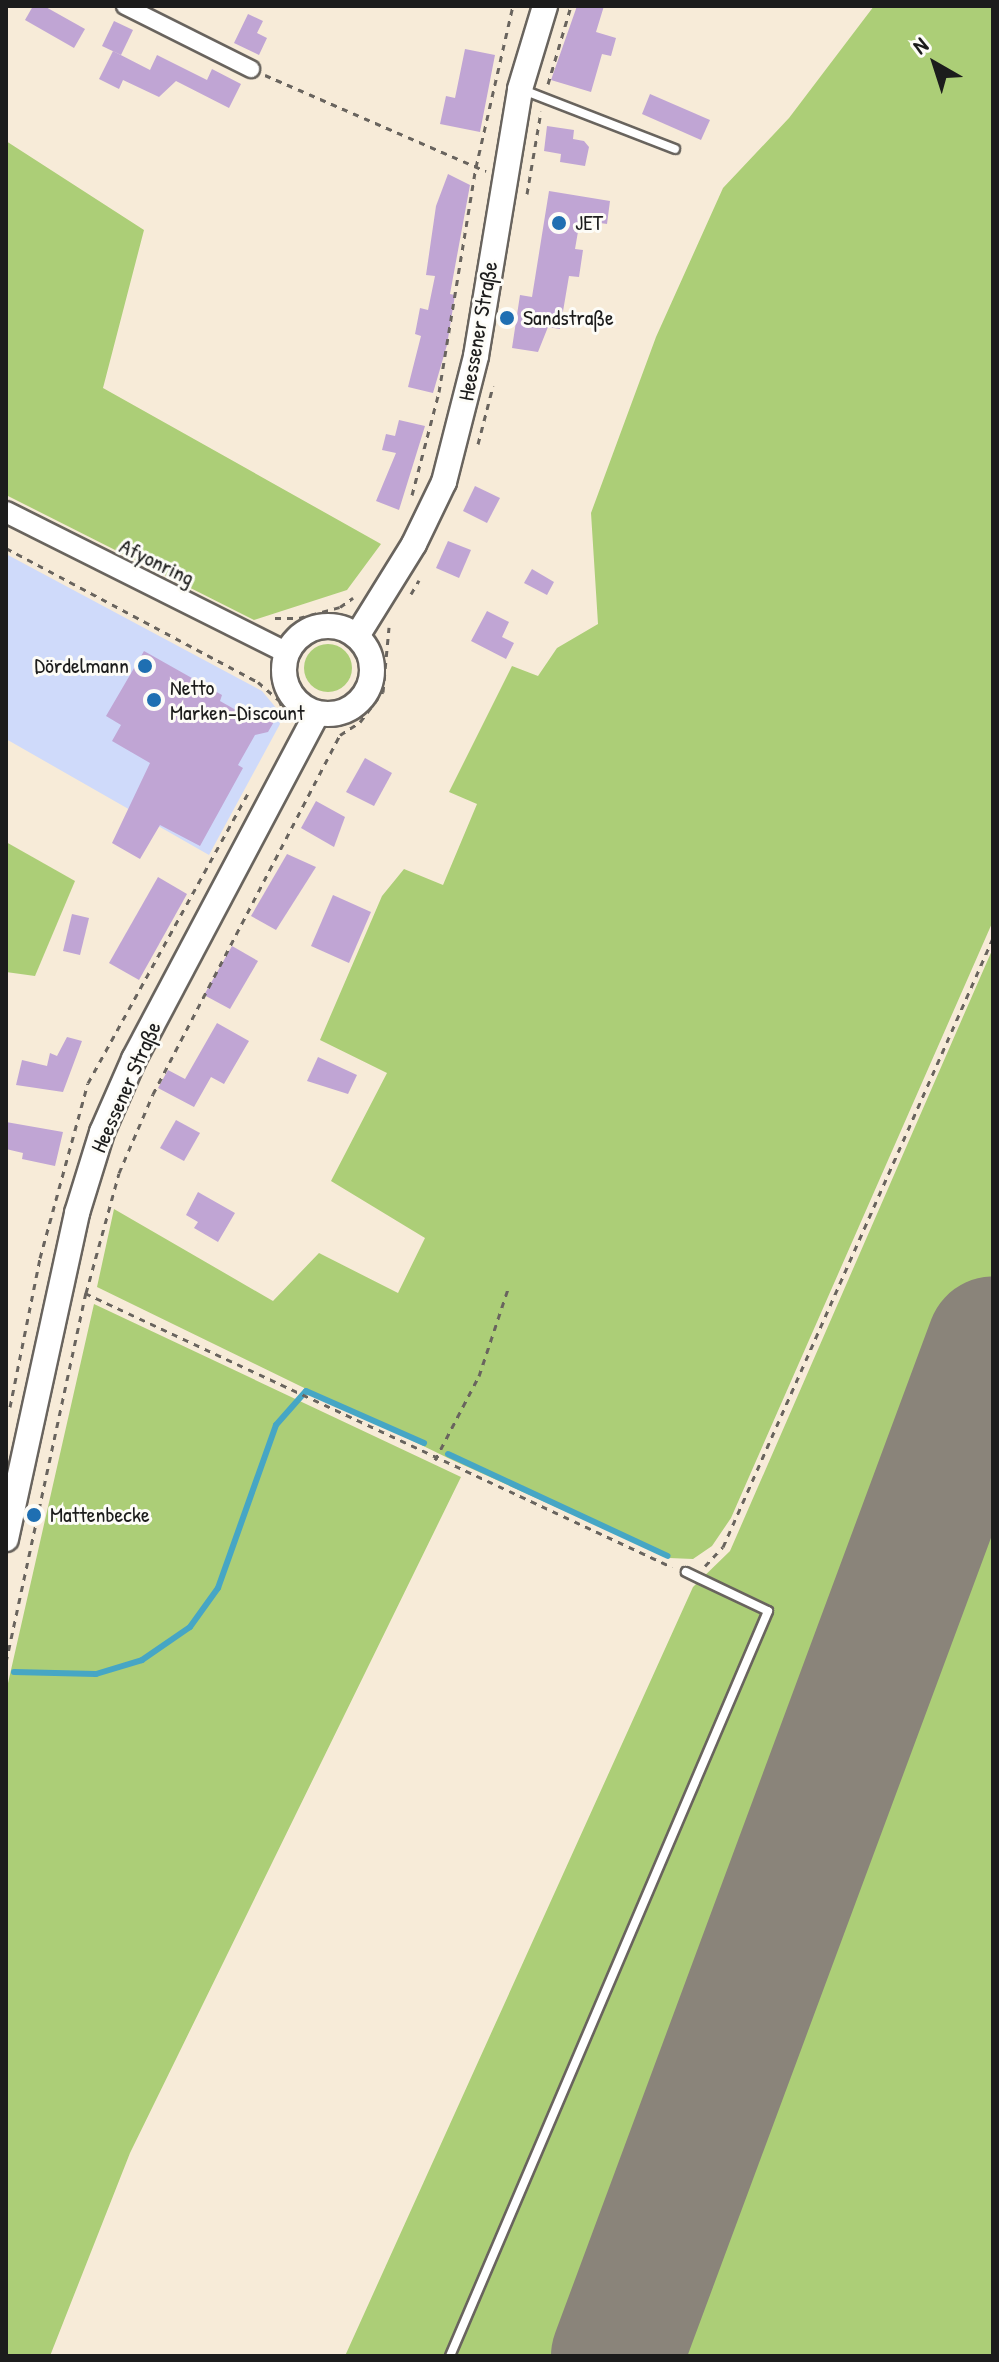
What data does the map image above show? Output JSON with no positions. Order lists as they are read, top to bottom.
{
  "streets": {
    "main road": ["Heessener Straße"],
    "street": ["Afyonring"]
  },
  "crossings": [
    ["Heessener Straße", "Afyonring"]
  ],
  "places": [
    "JET",
    "Sandstraße",
    "Dördelmann",
    "Netto Marken-Discount",
    "Mattenbecke"
  ],
  "north": "top left"
}
